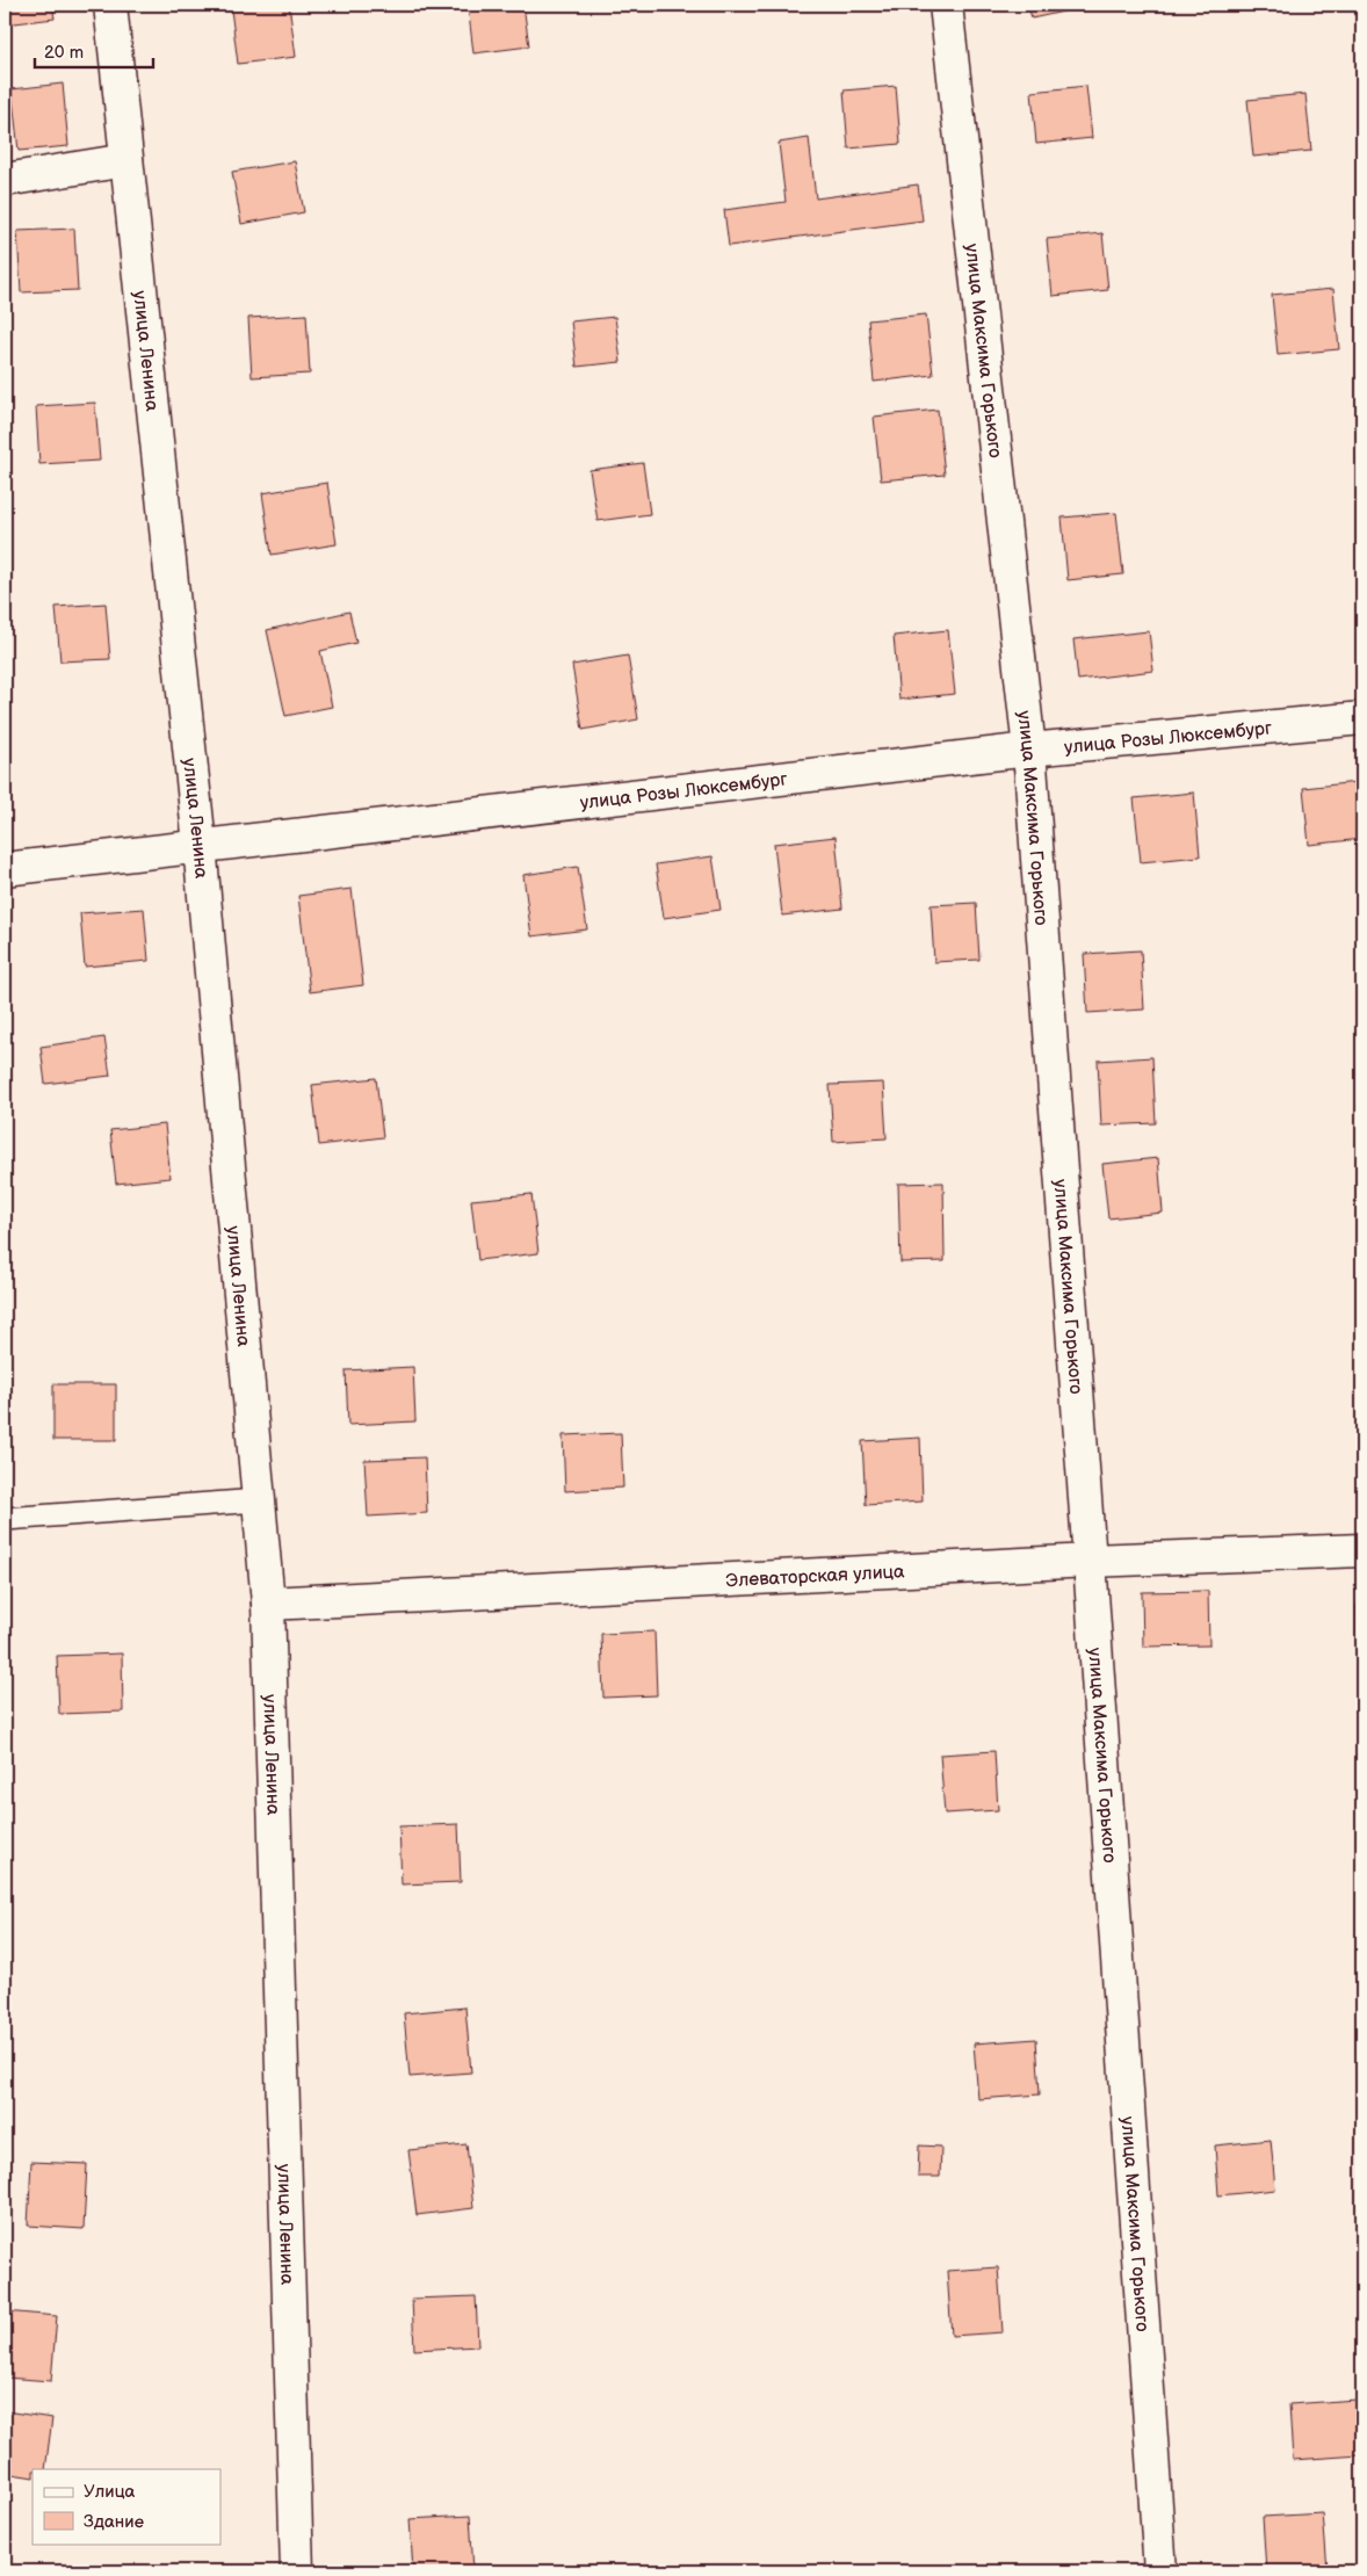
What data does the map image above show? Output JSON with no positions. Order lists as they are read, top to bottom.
{
  "streets": {
    "street": [
      "улица Ленина",
      "улица Максима Горького",
      "улица Розы Люксембург",
      "Элеваторская улица"
    ]
  },
  "crossings": [
    ["улица Ленина", "улица Розы Люксембург"],
    ["улица Ленина", "Элеваторская улица"],
    ["улица Максима Горького", "улица Розы Люксембург"],
    ["улица Максима Горького", "Элеваторская улица"]
  ],
  "legend": ["Улица", "Здание"],
  "scale_bar": "20 m"
}
